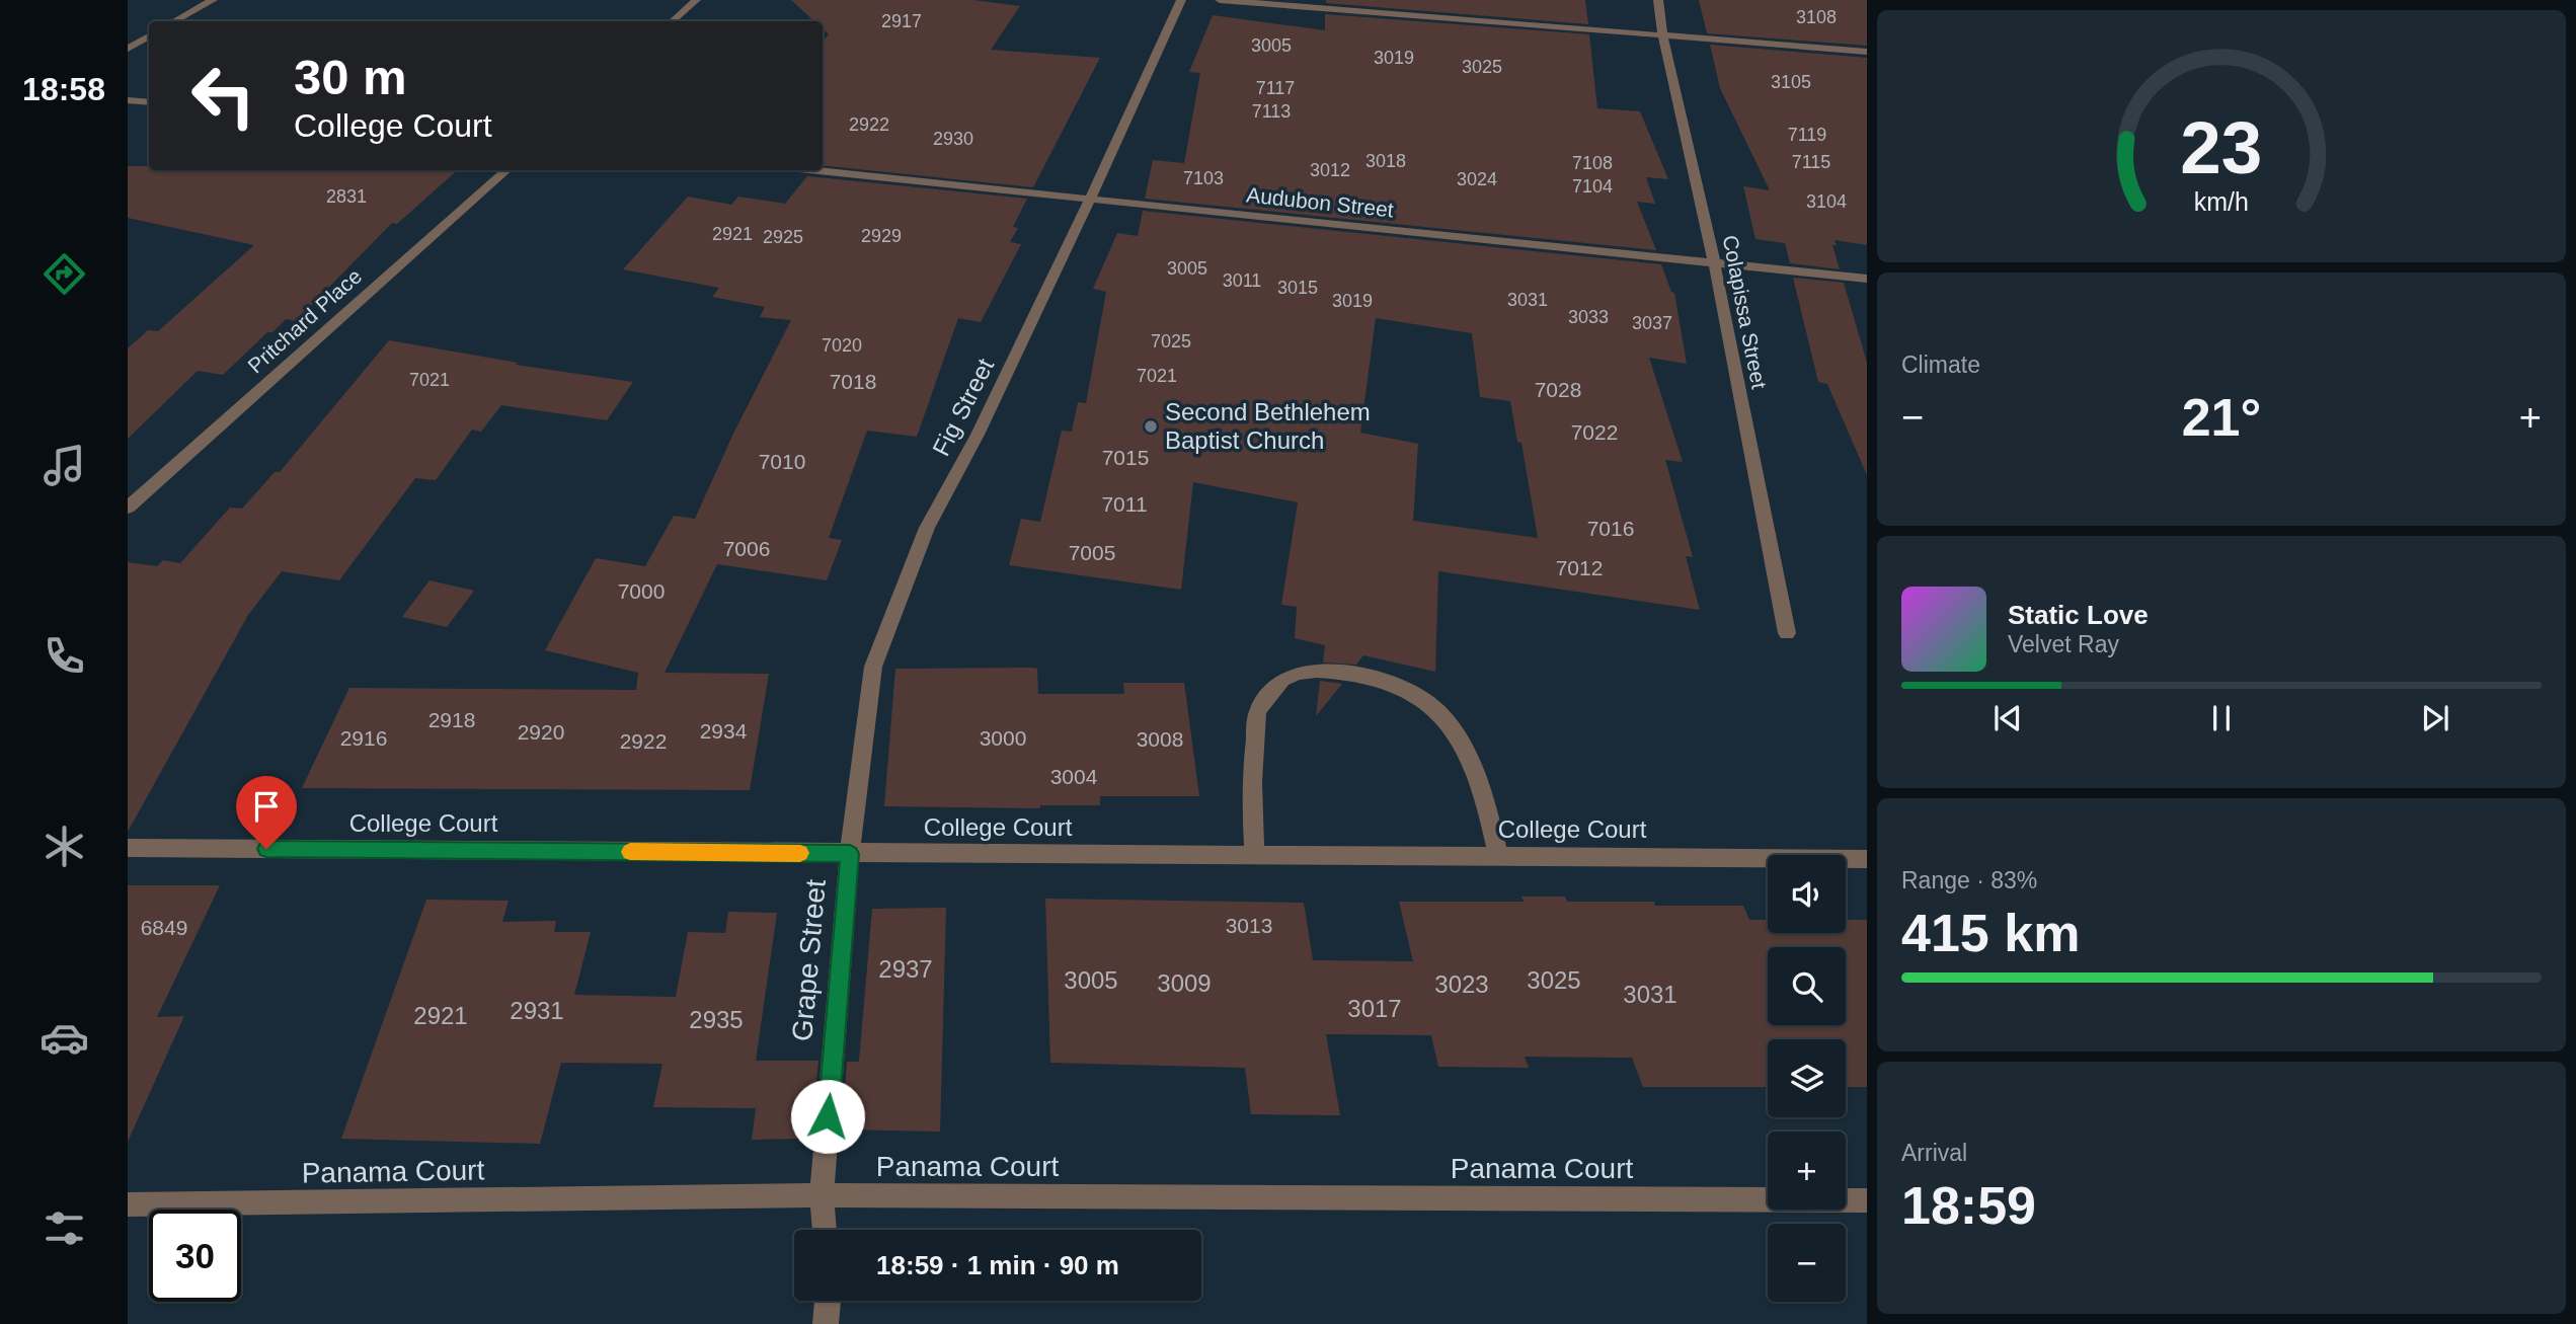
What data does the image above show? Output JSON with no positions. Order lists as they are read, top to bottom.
{
  "streets": {
    "street": [
      "Audubon Street",
      "Colapissa Street",
      "Pritchard Place",
      "Fig Street",
      "College Court",
      "Grape Street",
      "Panama Court"
    ]
  },
  "crossings": [
    ["Audubon Street", "Colapissa Street"],
    ["Audubon Street", "Fig Street"],
    ["Fig Street", "College Court"],
    ["Fig Street", "Grape Street"],
    ["College Court", "Grape Street"],
    ["Grape Street", "Panama Court"]
  ],
  "places": ["Second Bethlehem Baptist Church"],
  "house_numbers": [
    "3108",
    "2917",
    "3005",
    "3019",
    "3025",
    "3105",
    "7117",
    "7113",
    "2922",
    "7119",
    "2930",
    "3018",
    "7115",
    "7108",
    "3012",
    "7103",
    "3024",
    "7104",
    "2831",
    "3104",
    "2921",
    "2929",
    "2925",
    "3005",
    "3011",
    "3015",
    "3031",
    "3019",
    "3033",
    "3037",
    "7025",
    "7020",
    "7021",
    "7021",
    "7018",
    "7028",
    "7022",
    "7015",
    "7010",
    "7011",
    "7016",
    "7006",
    "7005",
    "7012",
    "7000",
    "2918",
    "2934",
    "2920",
    "2916",
    "3000",
    "3008",
    "2922",
    "3004",
    "3013",
    "6849",
    "2937",
    "3005",
    "3025",
    "3009",
    "3023",
    "3031",
    "3017",
    "2931",
    "2921",
    "2935"
  ],
  "page": {
    "tabs": "18:58",
    "turn": ["30 m", "College Court"],
    "tile": [
      "Climate",
      ["Range · 83%", "415 km"],
      ["Arrival", "18:59"]
    ],
    "heat": ["−", "21°", "+"],
    "song": ["Static Love", "Velvet Ray"],
    "map_buttons": ["+", "−"],
    "limit": "30",
    "trip": "18:59 · 1 min · 90 m",
    "gauge": ["23", "km/h"]
  }
}
